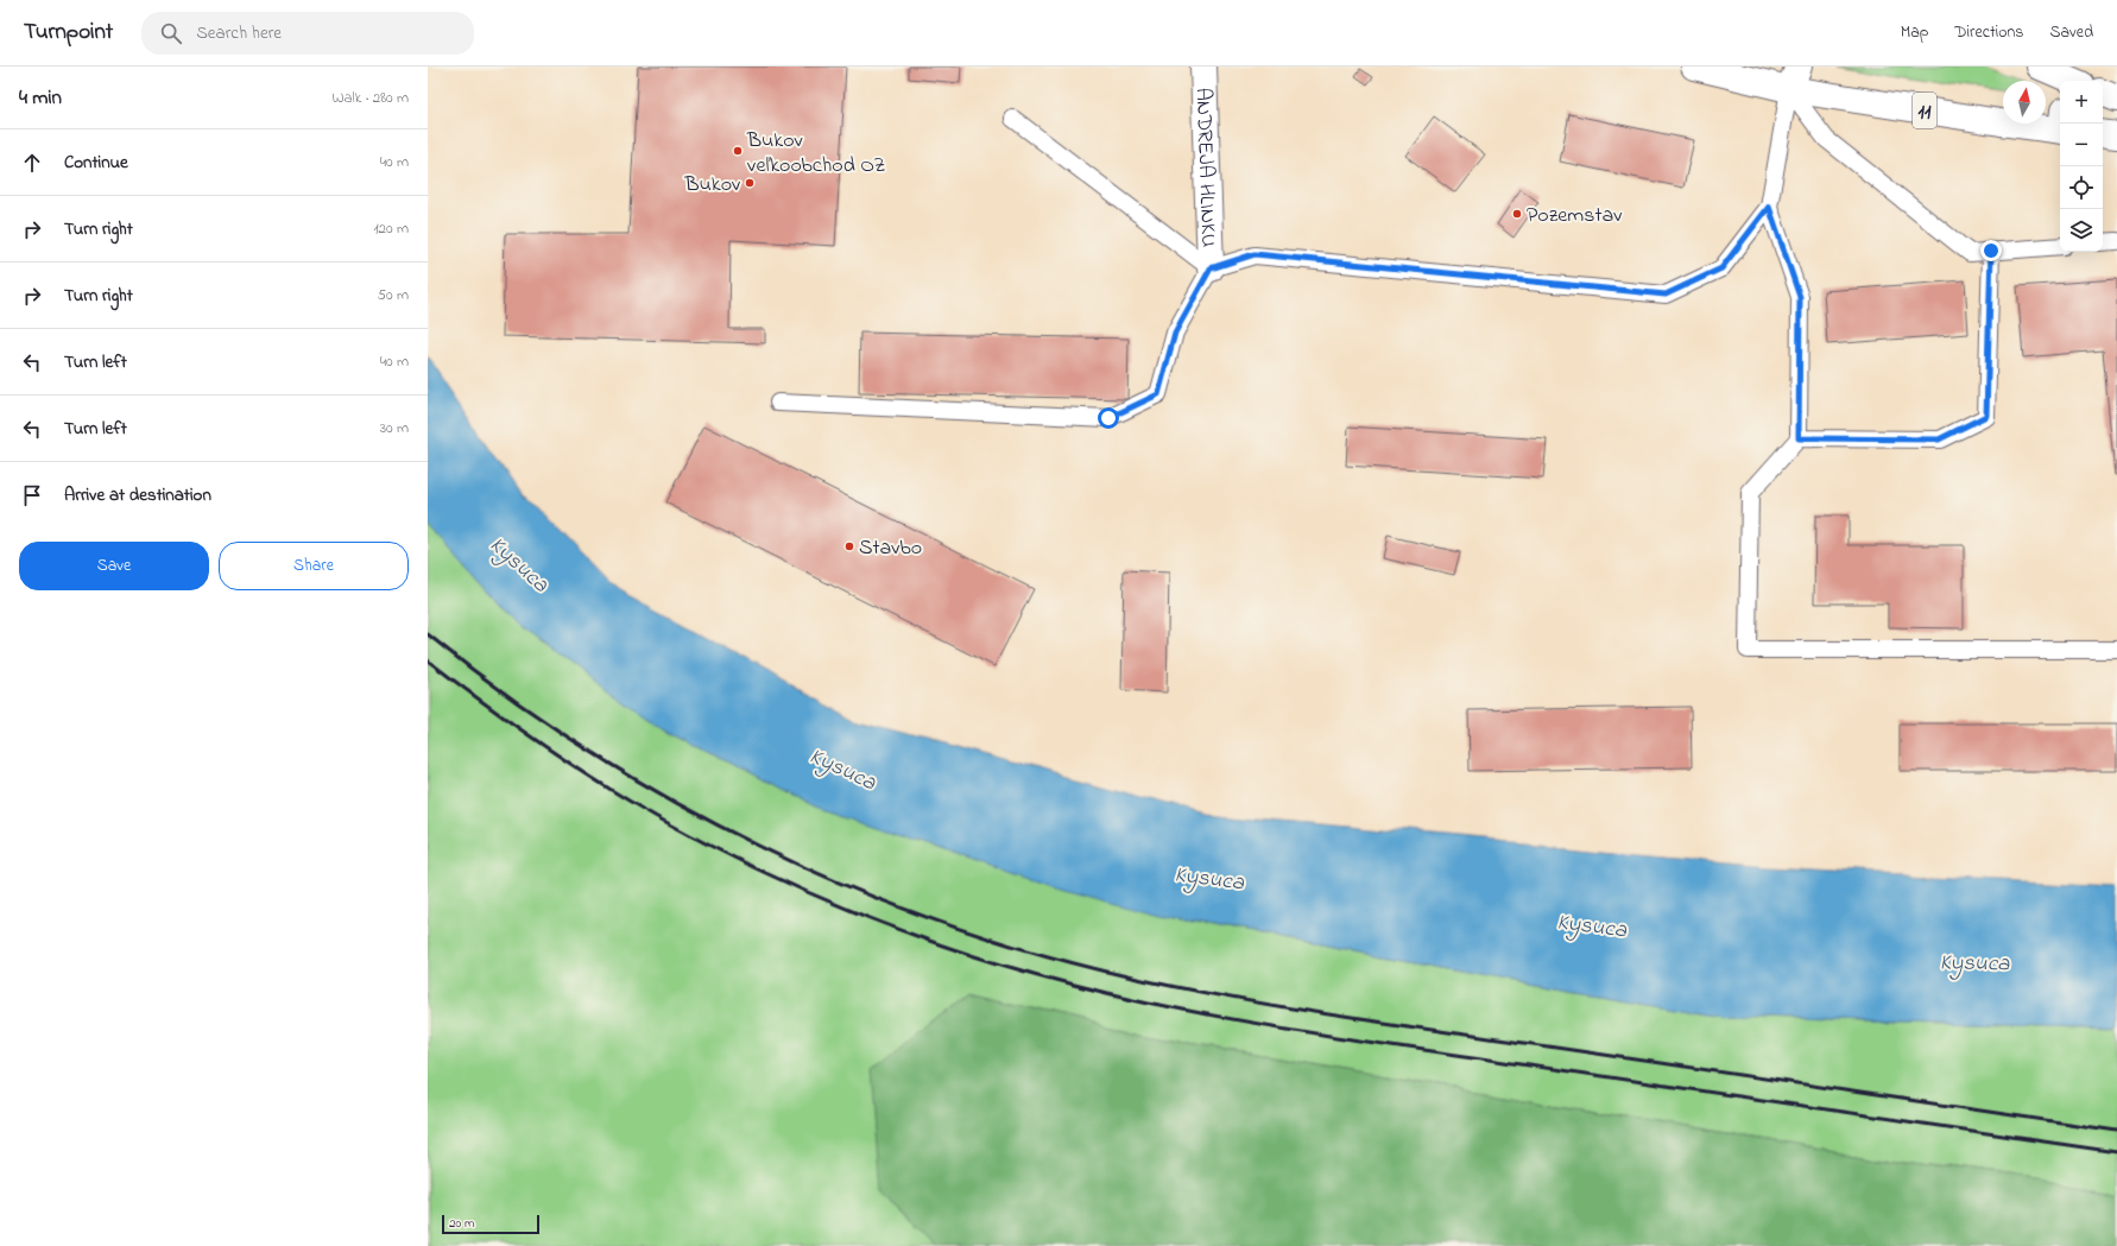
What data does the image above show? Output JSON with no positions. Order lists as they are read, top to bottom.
{
  "streets": {
    "main road": ["11", "ANDREJA HLINKU"]
  },
  "water": ["Kysuca"],
  "places": [
    "Bukov veľkoobchod OZ",
    "Bukov",
    "Pozemstav",
    "Stavbo"
  ],
  "scale_bar": "20 m",
  "north": "top",
  "page": {
    "header": "Turnpoint",
    "search": "Search here",
    "nav": ["Map", "Directions", "Saved"],
    "heading": ["4 min", "Walk · 280 m"],
    "map_buttons": ["+", "−"],
    "list": [
      ["Continue", "40 m"],
      ["Turn right", "120 m"],
      ["Turn right", "50 m"],
      ["Turn left", "40 m"],
      ["Turn left", "30 m"],
      "Arrive at destination"
    ],
    "buttons": ["Save", "Share"],
    "scale": "20 m"
  }
}
